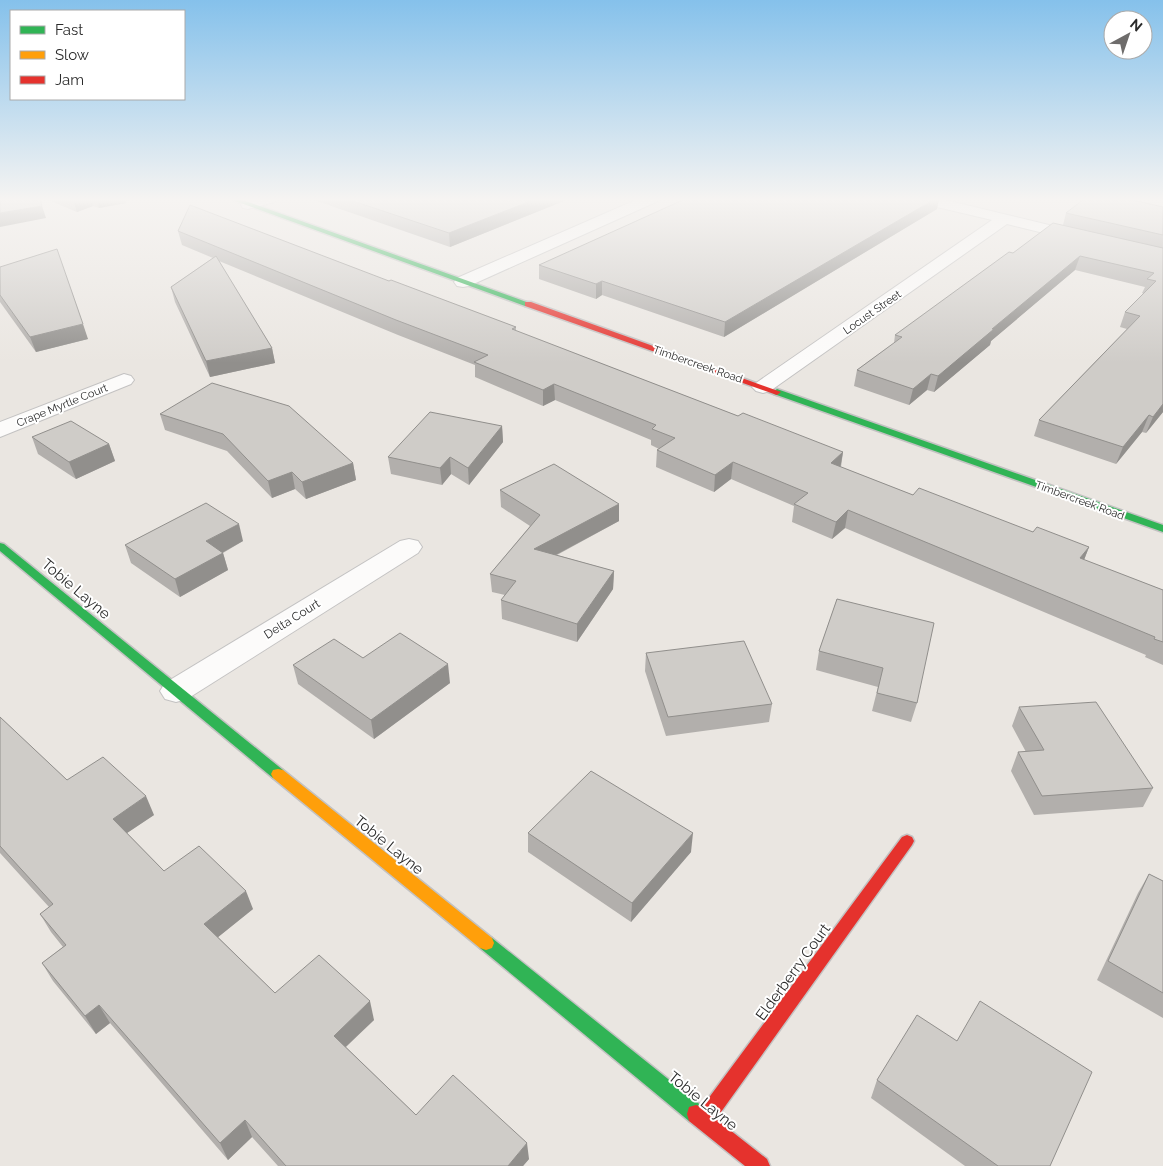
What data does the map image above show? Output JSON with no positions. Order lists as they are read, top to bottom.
{
  "streets": {
    "street": [
      "Locust Street",
      "Timbercreek Road",
      "Crape Myrtle Court",
      "Tobie Layne",
      "Delta Court",
      "Elderberry Court"
    ]
  },
  "crossings": [
    ["Locust Street", "Timbercreek Road"],
    ["Tobie Layne", "Delta Court"],
    ["Tobie Layne", "Elderberry Court"]
  ],
  "legend": ["Fast", "Slow", "Jam"],
  "north": "top right"
}
